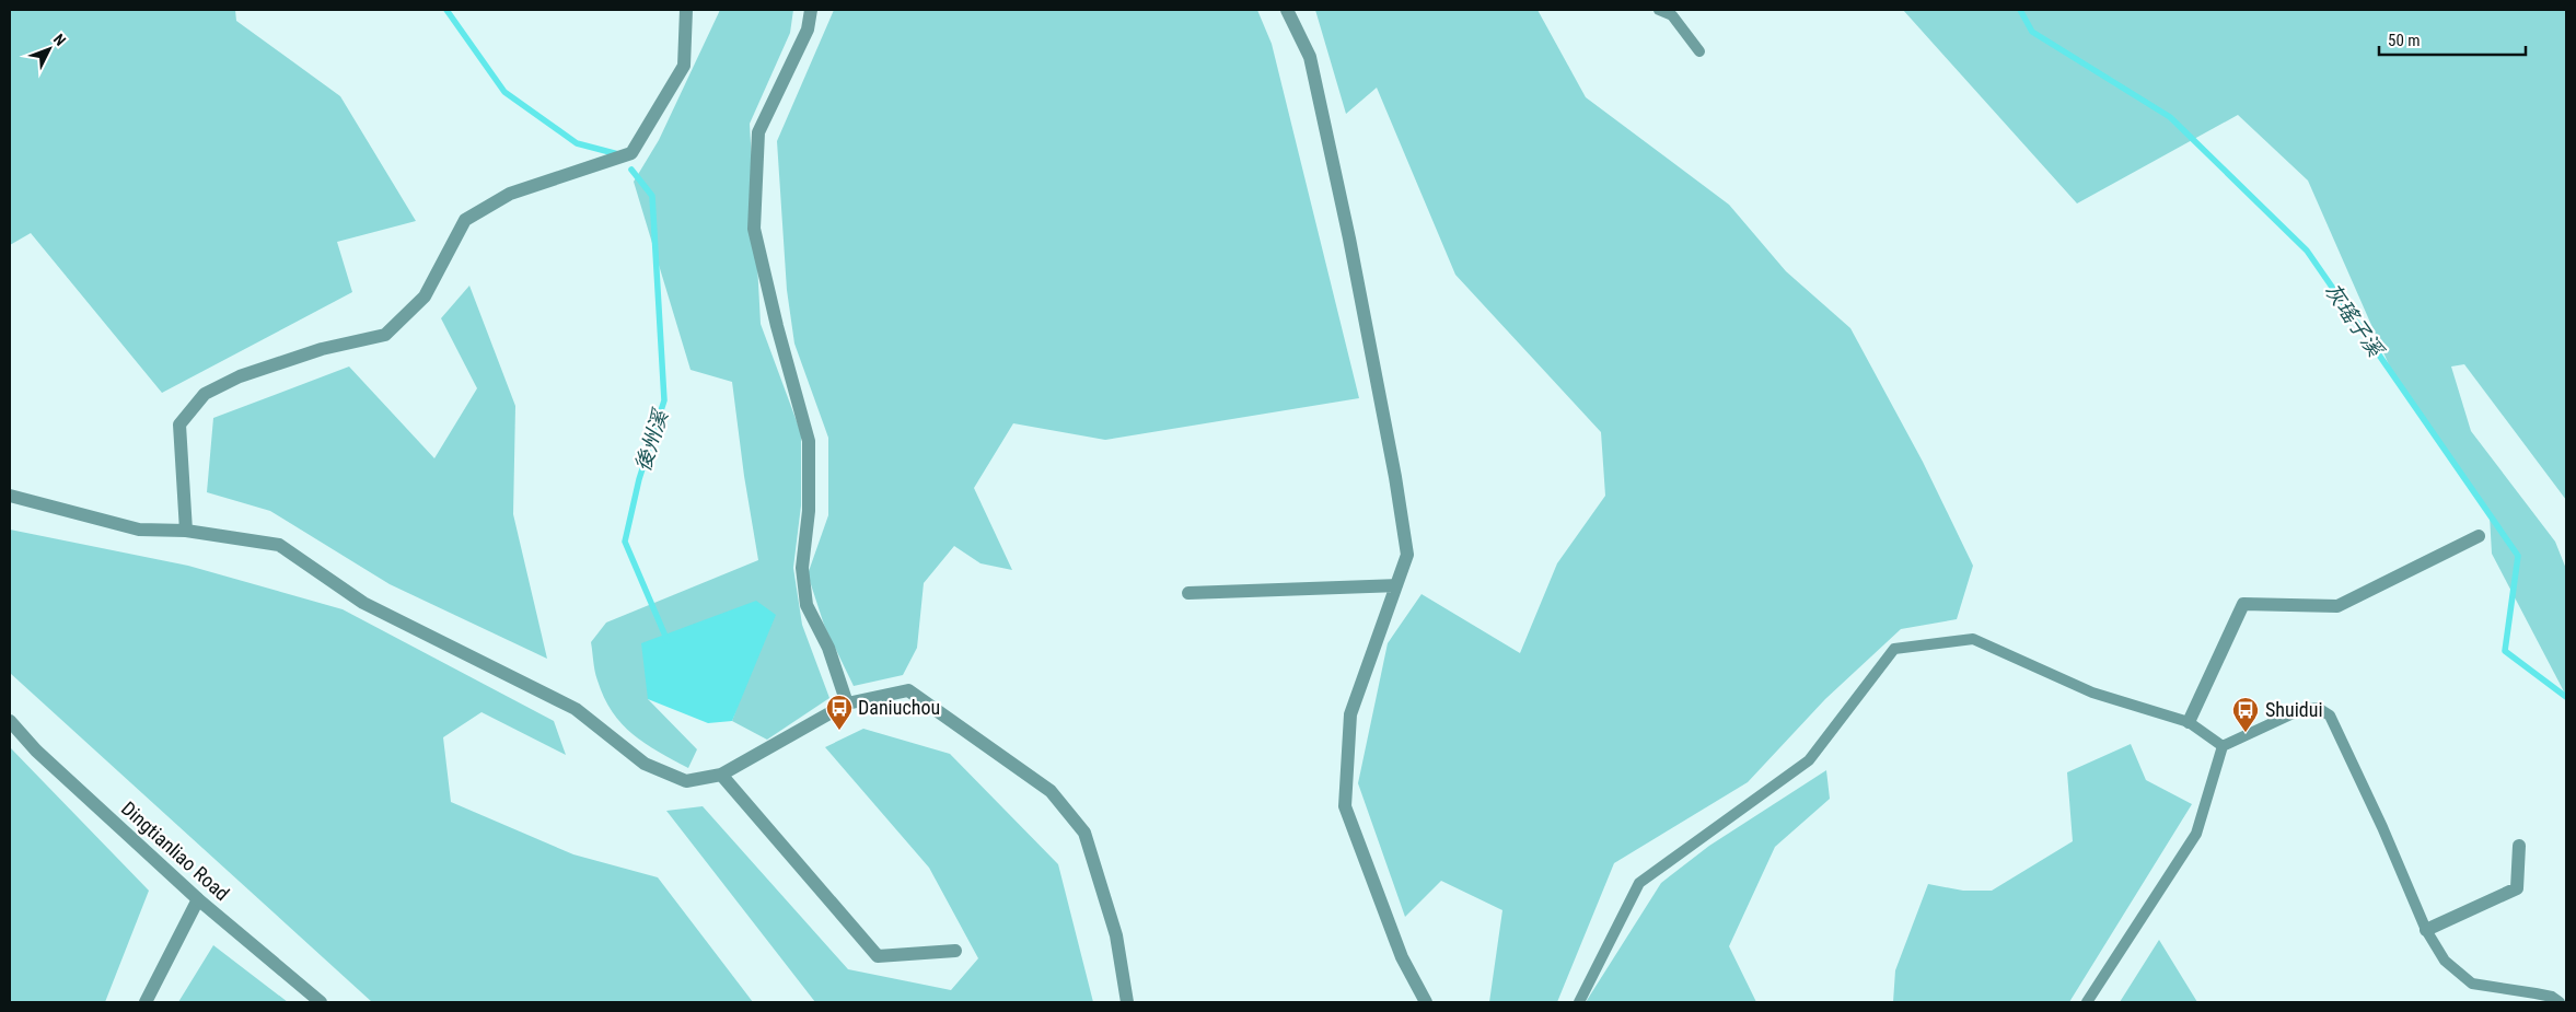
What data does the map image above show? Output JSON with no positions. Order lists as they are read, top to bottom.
{
  "streets": {
    "street": ["Dingtianliao Road"]
  },
  "water": ["灰瑤子溪", "後州溪"],
  "places": {
    "bus stop": ["Daniuchou", "Shuidui"]
  },
  "scale_bar": "50 m",
  "north": "top right"
}
